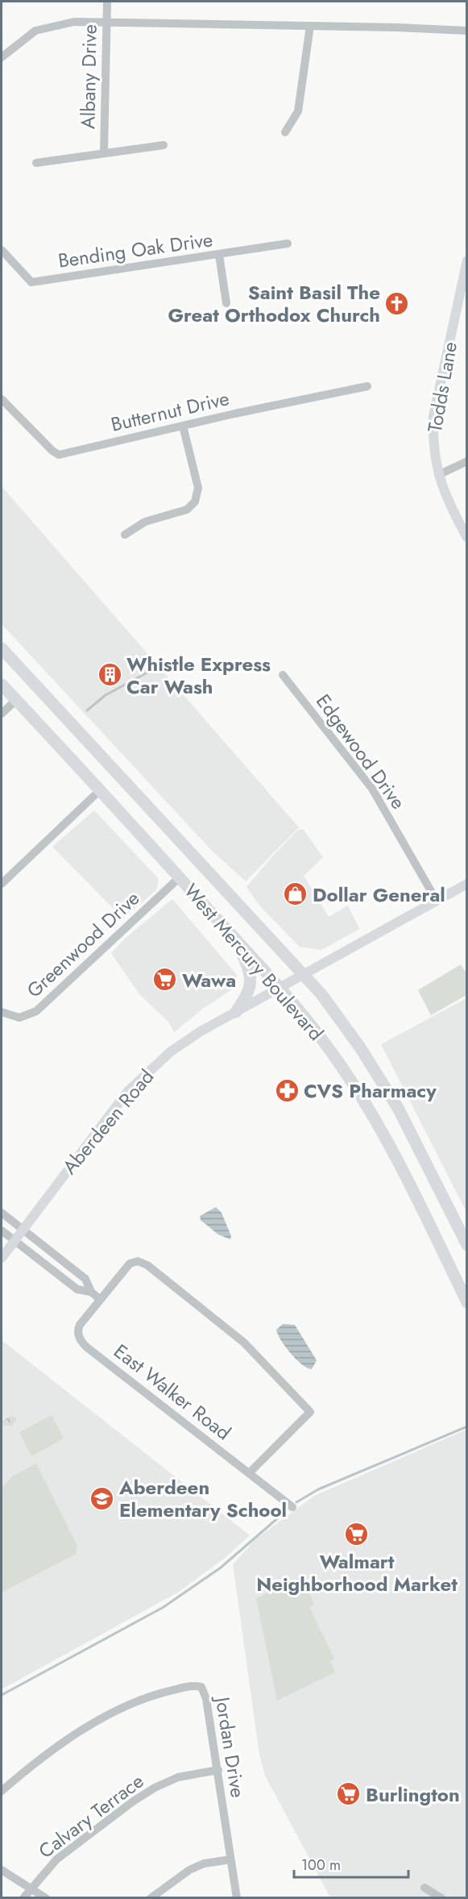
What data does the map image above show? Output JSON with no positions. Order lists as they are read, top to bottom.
{
  "streets": {
    "highway": ["West Mercury Boulevard"],
    "main road": ["Todds Lane", "Aberdeen Road"],
    "street": [
      "Albany Drive",
      "Bending Oak Drive",
      "Butternut Drive",
      "Edgewood Drive",
      "Greenwood Drive",
      "East Walker Road",
      "Jordan Drive",
      "Calvary Terrace"
    ]
  },
  "crossings": [
    ["Edgewood Drive", "Aberdeen Road"],
    ["Greenwood Drive", "West Mercury Boulevard"],
    ["West Mercury Boulevard", "Aberdeen Road"],
    ["Jordan Drive", "Calvary Terrace"]
  ],
  "places": {
    "church": ["Saint Basil The Great Orthodox Church"],
    "building": ["Whistle Express Car Wash"],
    "shop": ["Dollar General"],
    "supermarket": ["Wawa", "Walmart Neighborhood Market", "Burlington"],
    "pharmacy": ["CVS Pharmacy"],
    "school or university": ["Aberdeen Elementary School"]
  },
  "scale_bar": "100 m"
}
